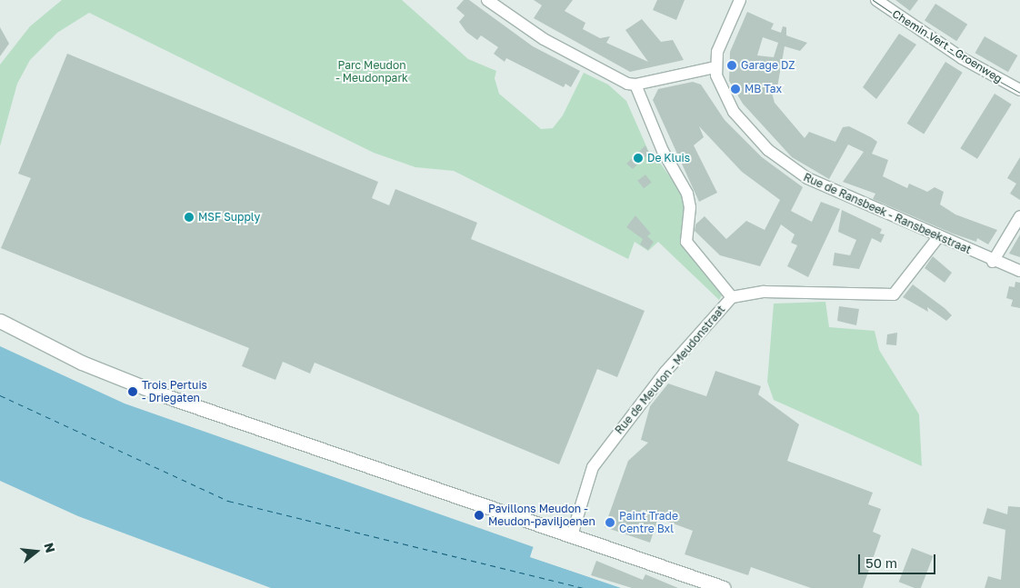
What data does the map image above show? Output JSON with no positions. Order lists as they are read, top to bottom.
{
  "streets": {
    "street": ["Chemin Vert - Groenweg", "Rue de Ransbeek - Ransbeekstraat", "Rue de Meudon - Meudonstraat"]
  },
  "crossings": [
    ["Rue de Ransbeek - Ransbeekstraat", "Rue de Meudon - Meudonstraat"]
  ],
  "parks": ["Parc Meudon - Meudonpark"],
  "places": [
    "Garage DZ",
    "MB Tax",
    "De Kluis",
    "MSF Supply",
    "Trois Pertuis - Driegaten",
    "Pavillons Meudon - Meudon-paviljoenen",
    "Paint Trade Centre Bxl"
  ],
  "scale_bar": "50 m",
  "north": "right"
}
